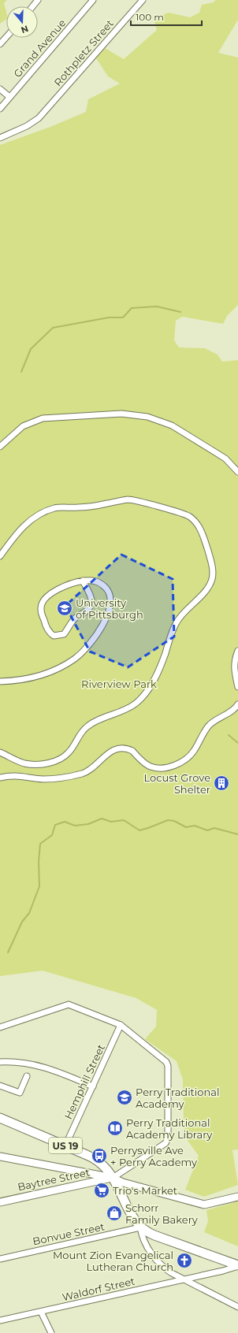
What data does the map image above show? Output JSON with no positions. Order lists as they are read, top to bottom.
{
  "streets": {
    "main road": ["US 19"],
    "street": [
      "Grand Avenue",
      "Rothpletz Street",
      "Hemphill Street",
      "Baytree Street",
      "Bonvue Street",
      "Waldorf Street"
    ]
  },
  "crossings": [
    ["Hemphill Street", "US 19"],
    ["US 19", "Baytree Street"],
    ["US 19", "Bonvue Street"],
    ["US 19", "Waldorf Street"]
  ],
  "parks": ["Riverview Park"],
  "places": {
    "school or university": ["University of Pittsburgh", "Perry Traditional Academy"],
    "building": ["Locust Grove Shelter"],
    "library": ["Perry Traditional Academy Library"],
    "bus stop": ["Perrysville Ave + Perry Academy"],
    "supermarket": ["Trio's Market"],
    "shop": ["Schorr Family Bakery"],
    "church": ["Mount Zion Evangelical Lutheran Church"]
  },
  "scale_bar": "100 m",
  "north": "bottom"
}
